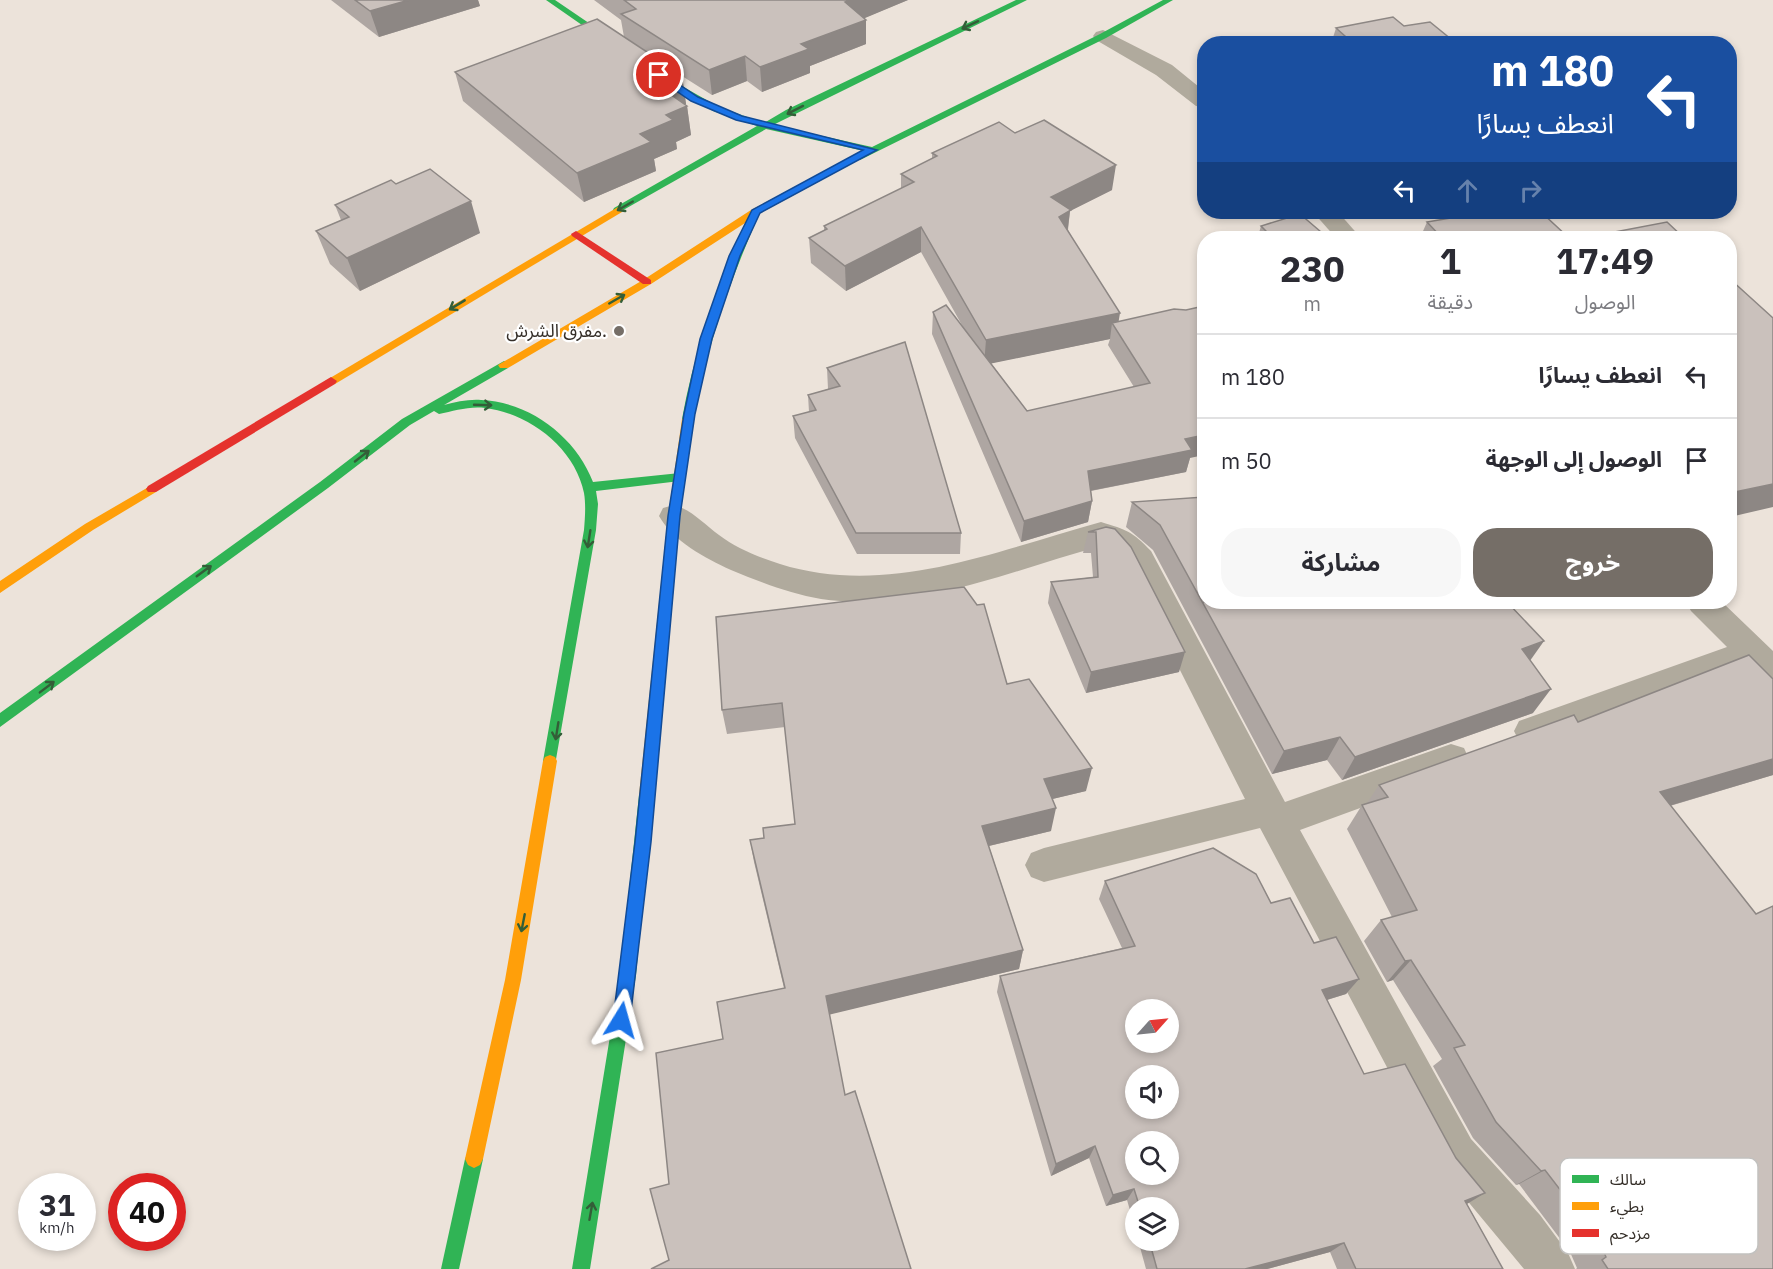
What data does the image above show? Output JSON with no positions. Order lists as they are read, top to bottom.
{
  "places": ["مفرق الشرش."],
  "legend": ["سالك", "بطيء", "مزدحم"],
  "north": "top right",
  "page": {
    "turn": ["180 m", "انعطف يسارًا"],
    "eta": [
      "17:49",
      "الوصول",
      "1",
      "دقيقة",
      "230",
      "m"
    ],
    "list": [
      {
        "name": "انعطف يسارًا",
        "value": "180 m"
      },
      {
        "name": "الوصول إلى الوجهة",
        "value": "50 m"
      }
    ],
    "buttons": ["خروج", "مشاركة"],
    "speed": "31 km/h",
    "limit": "40"
  }
}
